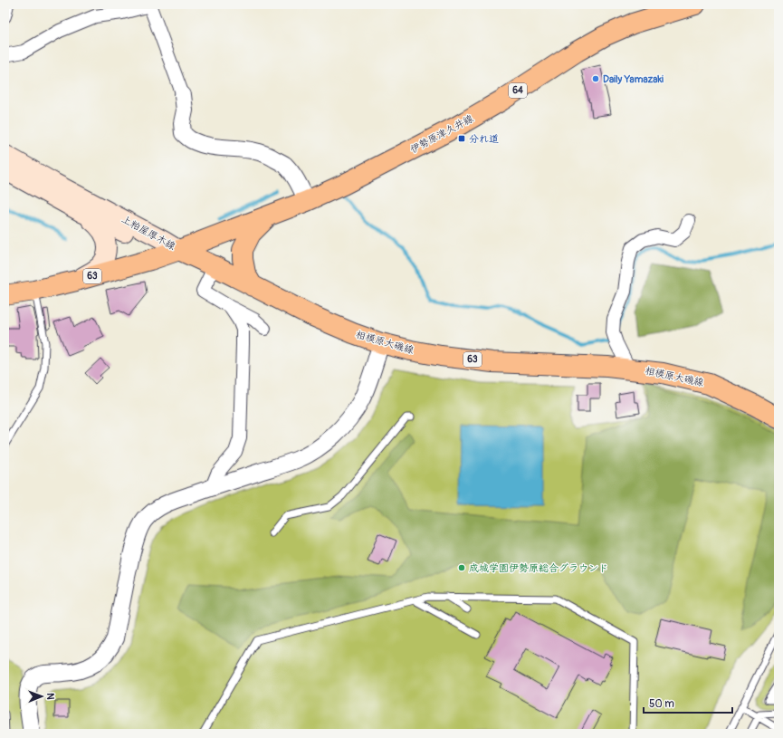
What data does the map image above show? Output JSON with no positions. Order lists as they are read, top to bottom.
{
  "streets": {
    "main road": [
      "64",
      "伊勢原津久井線",
      "上粕屋厚木線",
      "63",
      "相模原大磯線"
    ]
  },
  "crossings": [
    ["伊勢原津久井線", "上粕屋厚木線"],
    ["伊勢原津久井線", "63"],
    ["伊勢原津久井線", "相模原大磯線"],
    ["上粕屋厚木線", "63"],
    ["上粕屋厚木線", "相模原大磯線"],
    ["63", "相模原大磯線"]
  ],
  "places": {
    "other": ["Daily Yamazaki", "成城学園伊勢原総合グラウンド"],
    "transit": ["分れ道"]
  },
  "scale_bar": "50 m",
  "north": "right"
}
